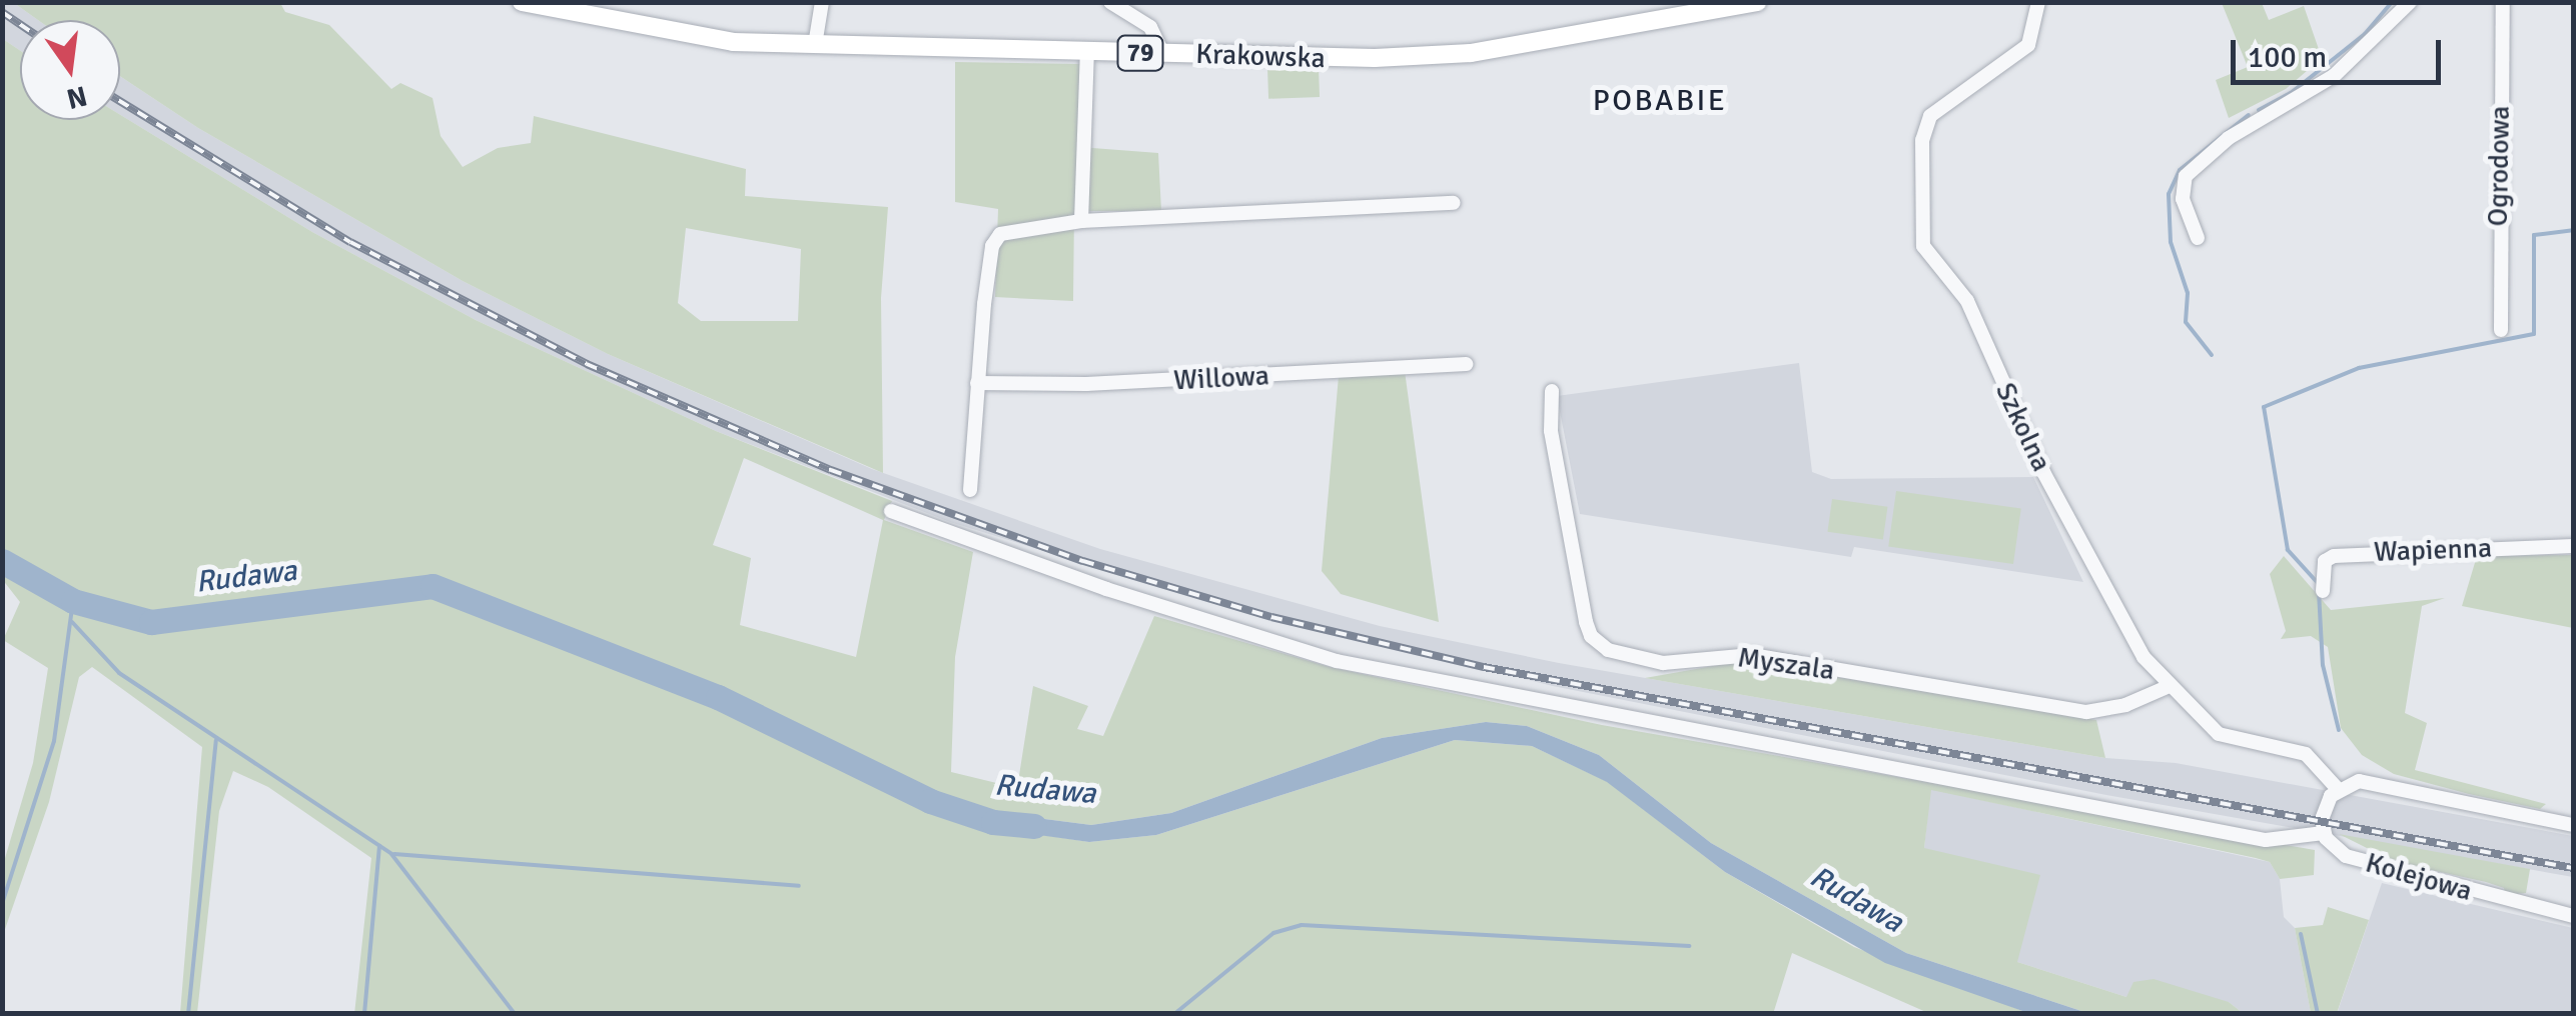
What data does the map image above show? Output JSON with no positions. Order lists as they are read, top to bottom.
{
  "streets": {
    "main road": ["79", "Krakowska"],
    "street": [
      "Ogrodowa",
      "Willowa",
      "Szkolna",
      "Wapienna",
      "Myszala",
      "Kolejowa"
    ]
  },
  "crossings": [
    ["Szkolna", "Myszala"]
  ],
  "districts": ["POBABIE"],
  "water": ["Rudawa"],
  "scale_bar": "100 m",
  "north": "bottom"
}
